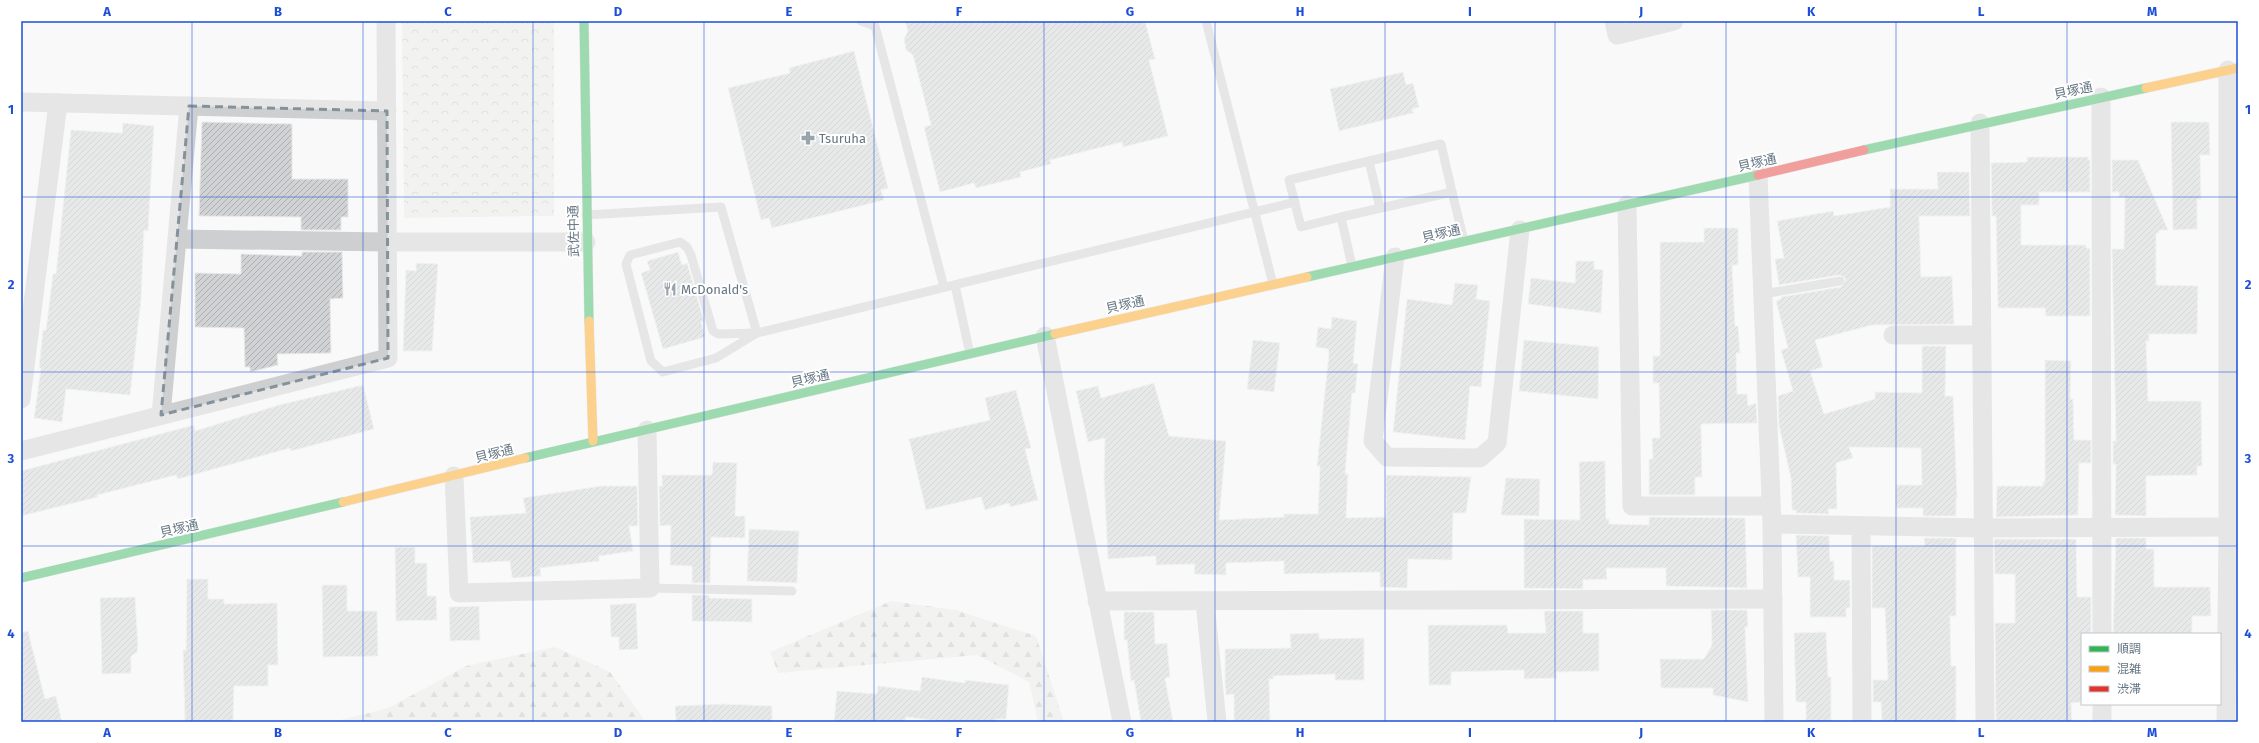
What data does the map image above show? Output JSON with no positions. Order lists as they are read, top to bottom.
{
  "streets": {
    "street": ["貝塚通", "武佐中通"]
  },
  "crossings": [
    ["貝塚通", "武佐中通"]
  ],
  "places": {
    "pharmacy": ["Tsuruha"],
    "restaurant": ["McDonald's"]
  },
  "legend": ["順調", "混雑", "渋滞"],
  "grid": {
    "columns": [
      "A",
      "B",
      "C",
      "D",
      "E",
      "F",
      "G",
      "H",
      "I",
      "J",
      "K",
      "L",
      "M"
    ],
    "rows": [
      "1",
      "2",
      "3",
      "4"
    ]
  }
}
